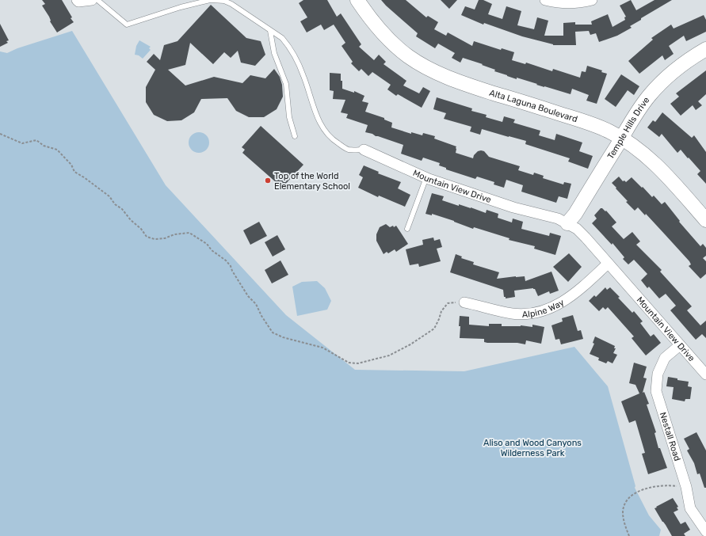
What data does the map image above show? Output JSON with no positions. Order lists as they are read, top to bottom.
{
  "streets": {
    "main road": ["Alta Laguna Boulevard", "Temple Hills Drive"],
    "street": ["Mountain View Drive", "Alpine Way", "Nestall Road"]
  },
  "crossings": [
    ["Alta Laguna Boulevard", "Temple Hills Drive"],
    ["Temple Hills Drive", "Mountain View Drive"],
    ["Mountain View Drive", "Alpine Way"],
    ["Mountain View Drive", "Nestall Road"]
  ],
  "parks": ["Aliso and Wood Canyons Wilderness Park"],
  "places": ["Top of the World Elementary School"]
}
